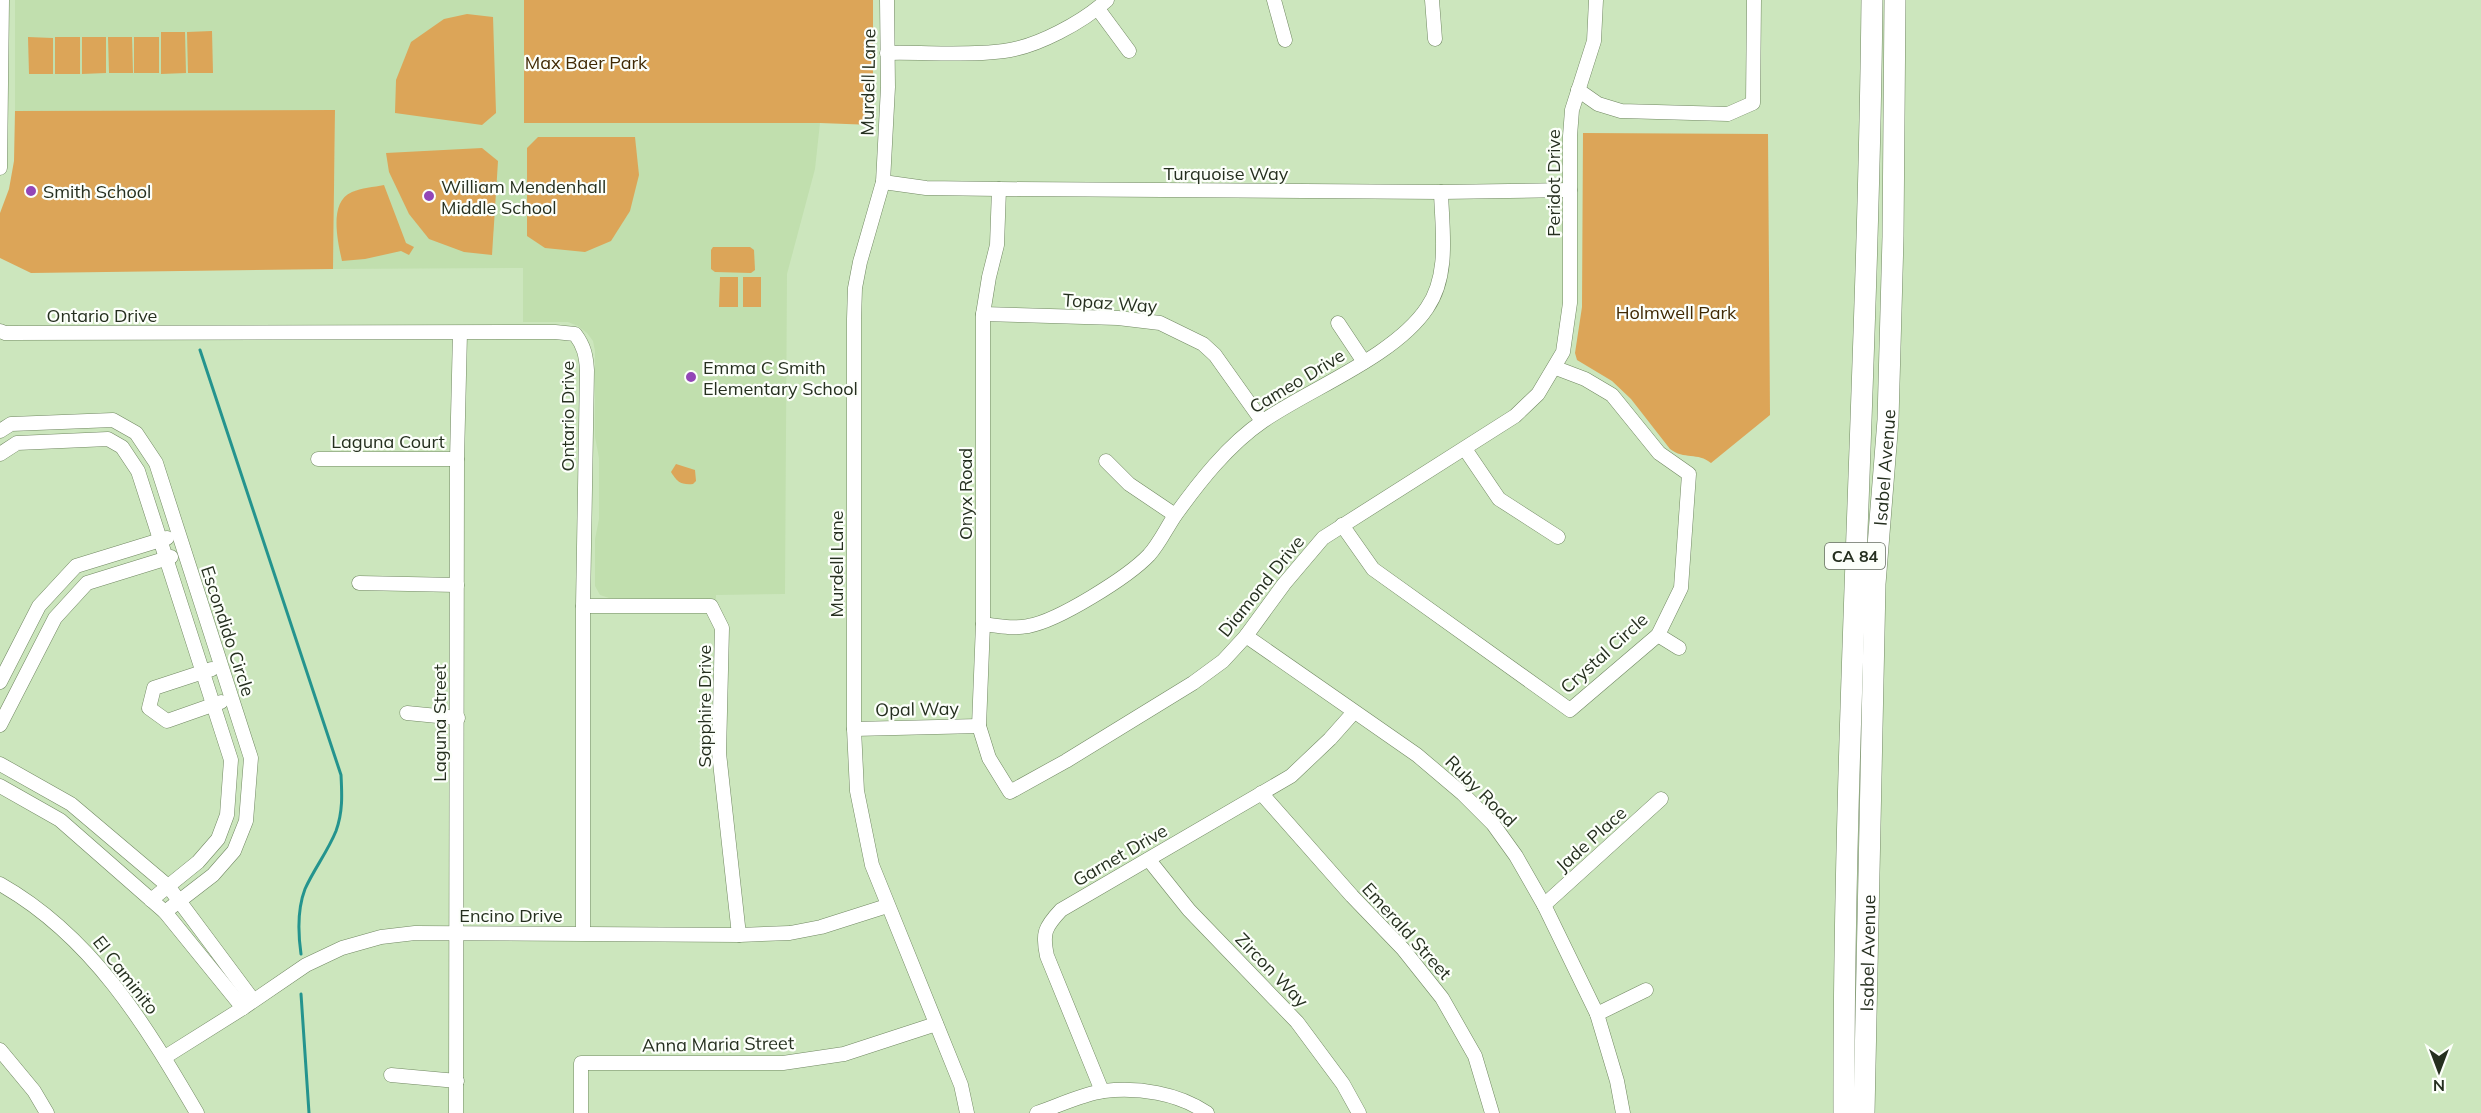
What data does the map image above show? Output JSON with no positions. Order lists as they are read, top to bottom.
{
  "streets": {
    "highway": ["Isabel Avenue", "CA 84"],
    "street": [
      "Murdell Lane",
      "Turquoise Way",
      "Peridot Drive",
      "Topaz Way",
      "Ontario Drive",
      "Cameo Drive",
      "Laguna Court",
      "Onyx Road",
      "Diamond Drive",
      "Escondido Circle",
      "Crystal Circle",
      "Sapphire Drive",
      "Opal Way",
      "Laguna Street",
      "Ruby Road",
      "Jade Place",
      "Garnet Drive",
      "Encino Drive",
      "Emerald Street",
      "Zircon Way",
      "El Caminito",
      "Anna Maria Street"
    ]
  },
  "crossings": [
    ["Murdell Lane", "Turquoise Way"],
    ["Murdell Lane", "Opal Way"],
    ["Murdell Lane", "Encino Drive"],
    ["Murdell Lane", "Anna Maria Street"],
    ["Turquoise Way", "Peridot Drive"],
    ["Turquoise Way", "Cameo Drive"],
    ["Turquoise Way", "Onyx Road"],
    ["Peridot Drive", "Diamond Drive"],
    ["Peridot Drive", "Crystal Circle"],
    ["Topaz Way", "Cameo Drive"],
    ["Topaz Way", "Onyx Road"],
    ["Ontario Drive", "Sapphire Drive"],
    ["Ontario Drive", "Laguna Street"],
    ["Ontario Drive", "Encino Drive"],
    ["Cameo Drive", "Onyx Road"],
    ["Laguna Court", "Laguna Street"],
    ["Onyx Road", "Diamond Drive"],
    ["Onyx Road", "Opal Way"],
    ["Diamond Drive", "Crystal Circle"],
    ["Diamond Drive", "Ruby Road"],
    ["Sapphire Drive", "Encino Drive"],
    ["Laguna Street", "Encino Drive"],
    ["Ruby Road", "Jade Place"],
    ["Ruby Road", "Garnet Drive"],
    ["Garnet Drive", "Emerald Street"],
    ["Garnet Drive", "Zircon Way"],
    ["Encino Drive", "El Caminito"]
  ],
  "parks": ["Max Baer Park", "Holmwell Park"],
  "places": ["Smith School", "William Mendenhall Middle School", "Emma C Smith Elementary School"],
  "north": "bottom"
}
